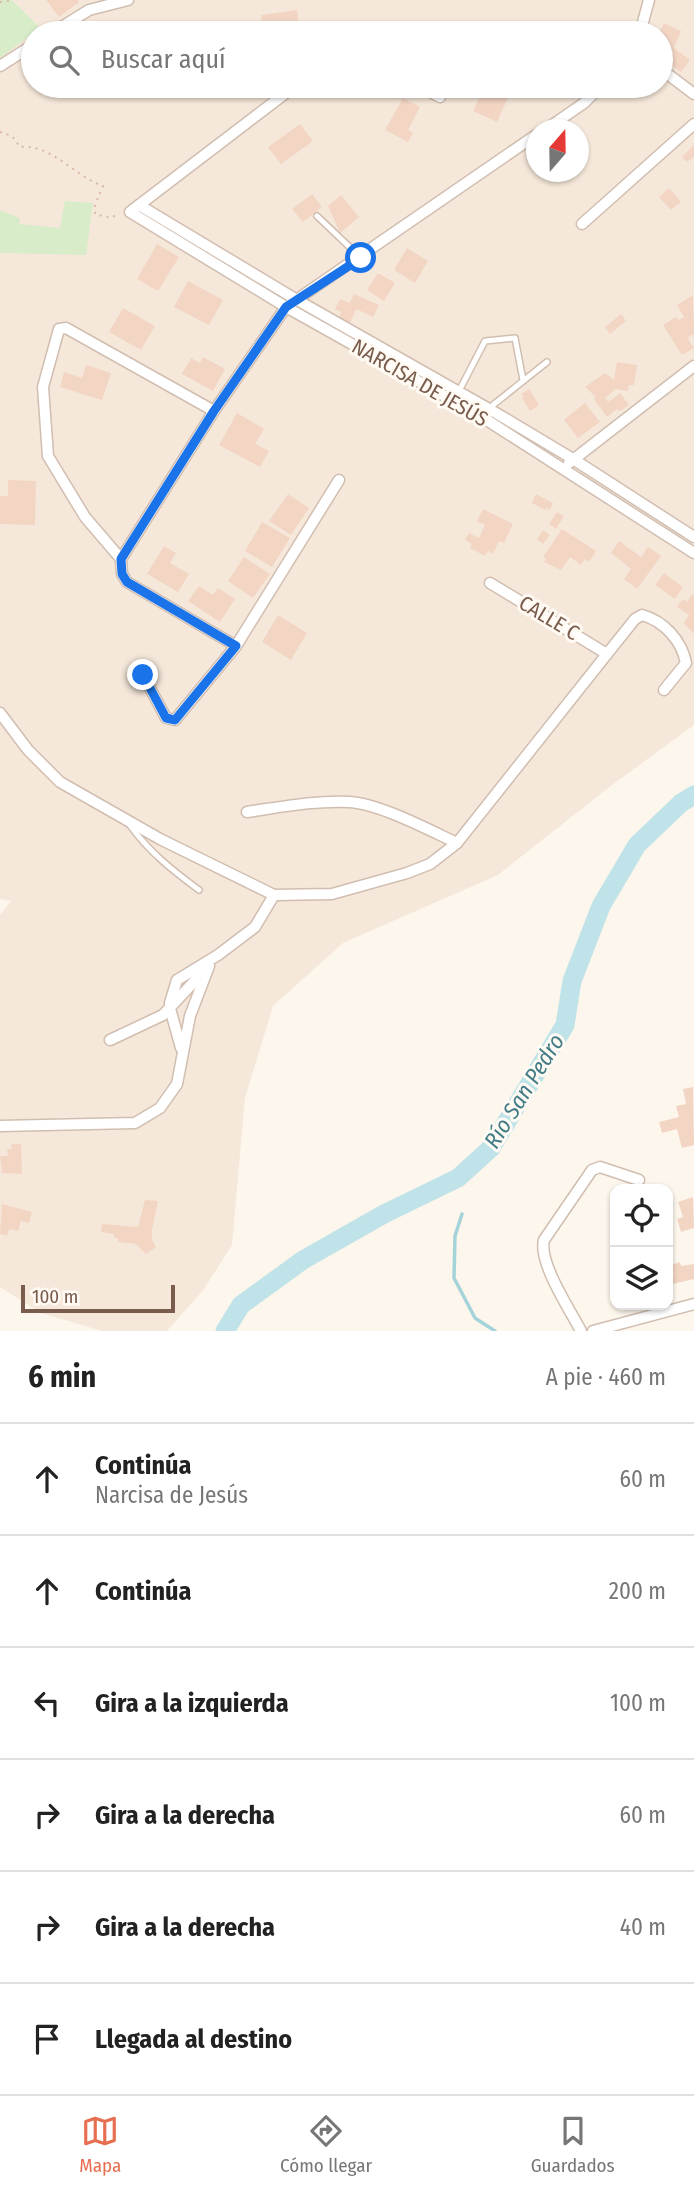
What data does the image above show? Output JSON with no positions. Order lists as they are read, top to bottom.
{
  "streets": {
    "street": ["NARCISA DE JESÚS", "CALLE C"]
  },
  "water": ["Río San Pedro"],
  "scale_bar": "100 m",
  "north": "top",
  "page": {
    "search": "Buscar aquí",
    "scale": "100 m",
    "heading": ["6 min", "A pie · 460 m"],
    "list": [
      ["Continúa", "Narcisa de Jesús", "60 m"],
      ["Continúa", "200 m"],
      ["Gira a la izquierda", "100 m"],
      ["Gira a la derecha", "60 m"],
      ["Gira a la derecha", "40 m"],
      "Llegada al destino"
    ],
    "nav": ["Mapa", "Cómo llegar", "Guardados"]
  }
}
